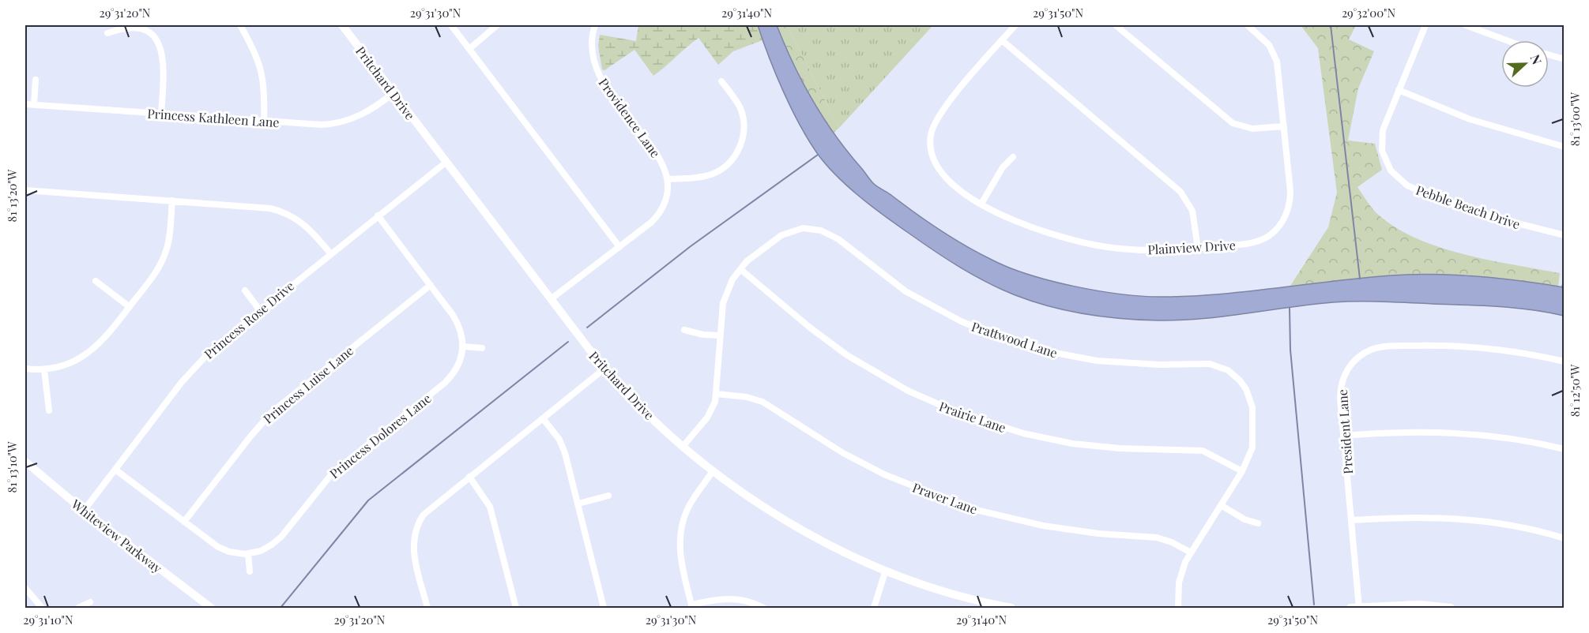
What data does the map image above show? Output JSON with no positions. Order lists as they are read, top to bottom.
{
  "streets": {
    "street": [
      "Pritchard Drive",
      "Princess Kathleen Lane",
      "Providence Lane",
      "Pebble Beach Drive",
      "Plainview Drive",
      "Princess Rose Drive",
      "Prattwood Lane",
      "Princess Luise Lane",
      "Prairie Lane",
      "President Lane",
      "Princess Dolores Lane",
      "Praver Lane",
      "Whiteview Parkway"
    ]
  },
  "crossings": [
    ["Pritchard Drive", "Princess Kathleen Lane"],
    ["Pritchard Drive", "Princess Rose Drive"],
    ["Pritchard Drive", "Prattwood Lane"],
    ["Princess Rose Drive", "Princess Dolores Lane"],
    ["Princess Rose Drive", "Whiteview Parkway"],
    ["Prattwood Lane", "Prairie Lane"],
    ["Prattwood Lane", "Praver Lane"],
    ["Princess Luise Lane", "Princess Dolores Lane"]
  ],
  "north": "right",
  "coordinates": [
    "29°31'20\"N",
    "29°31'30\"N",
    "29°31'40\"N",
    "29°31'50\"N",
    "29°32'00\"N",
    "81°13'00\"W",
    "81°13'20\"W",
    "81°12'50\"W",
    "81°13'10\"W",
    "29°31'10\"N"
  ]
}
